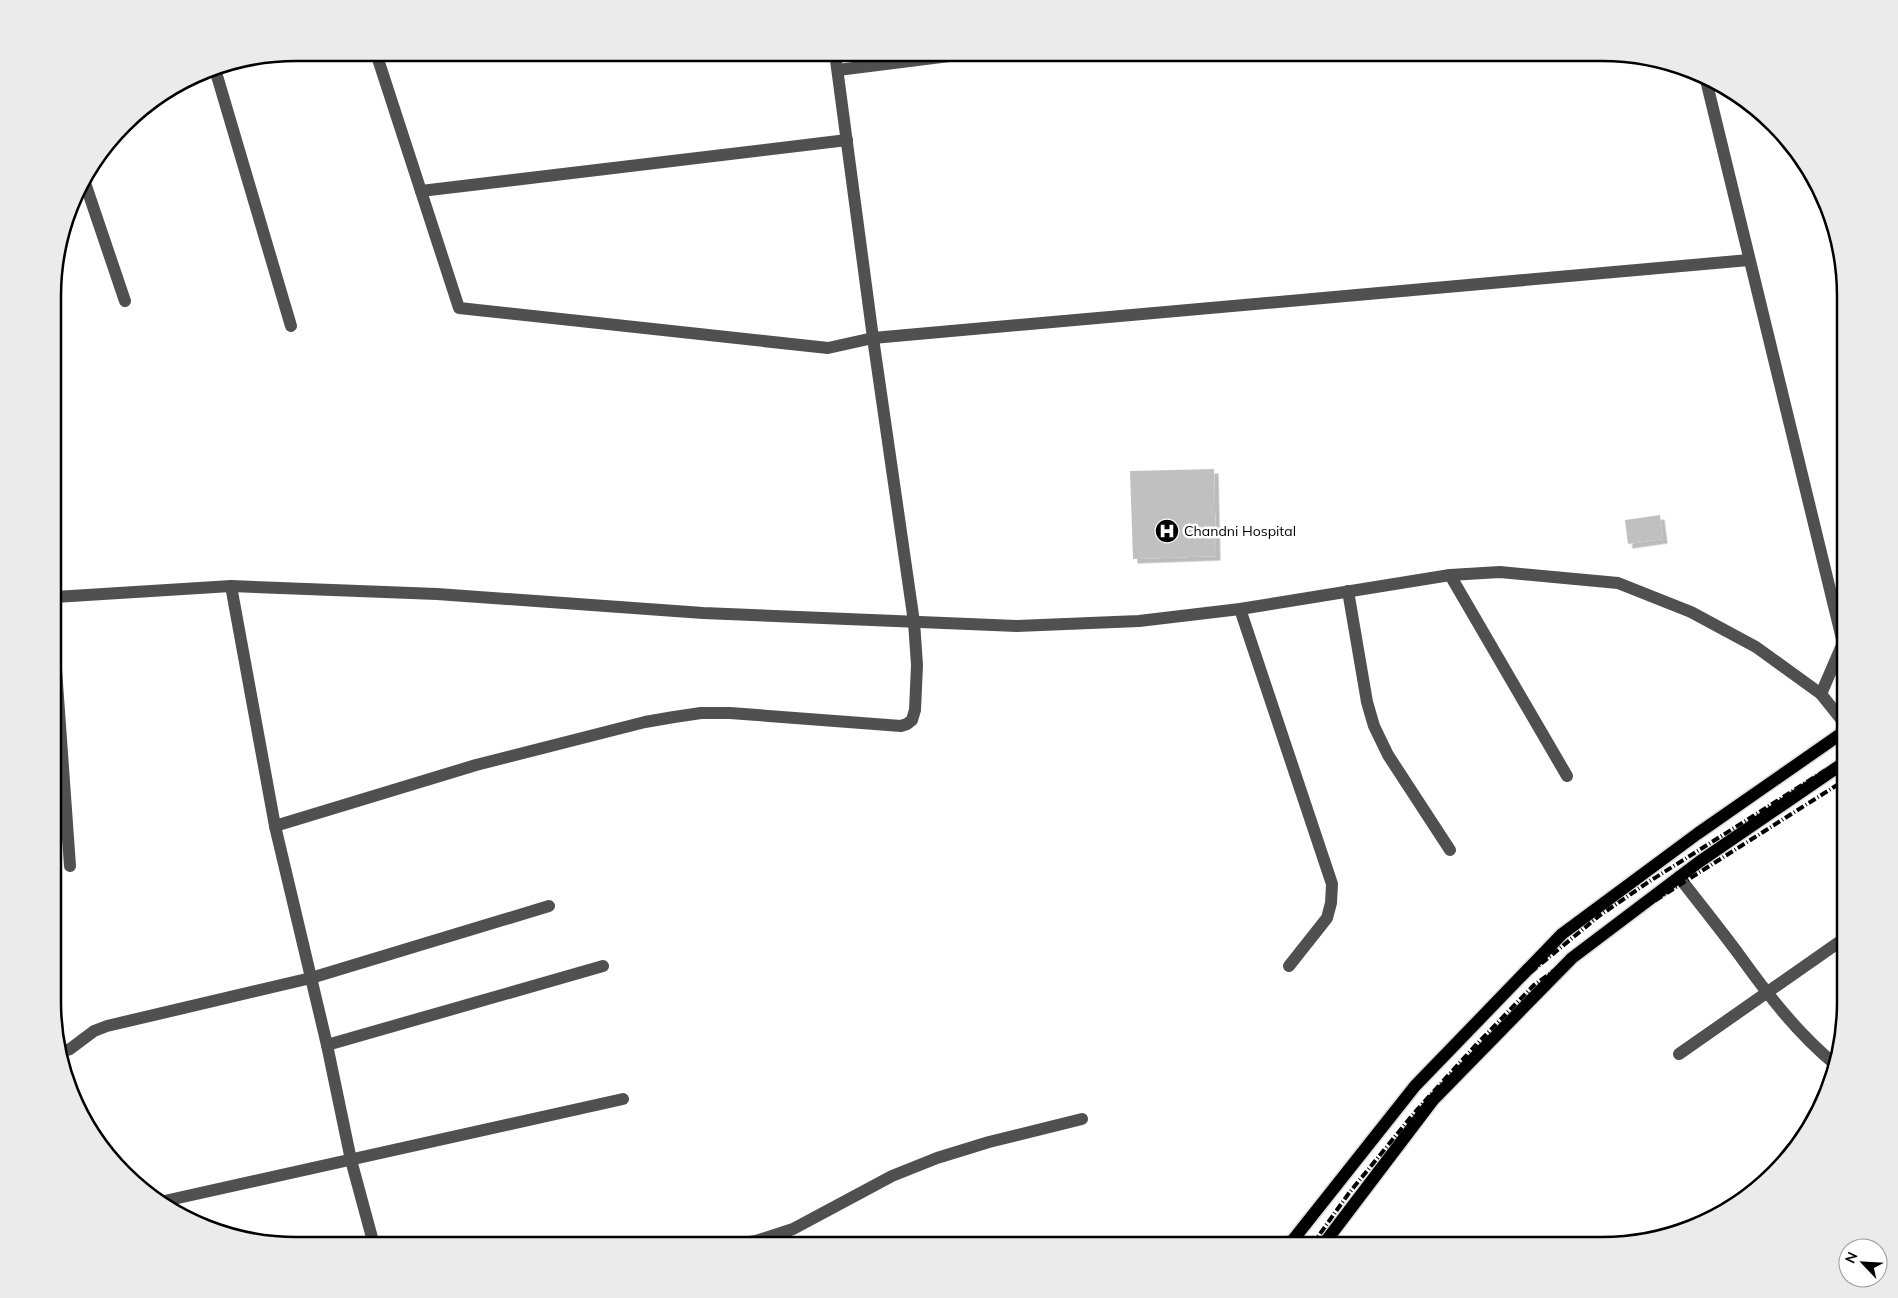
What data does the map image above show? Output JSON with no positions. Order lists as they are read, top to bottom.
{
  "places": {
    "hospital": ["Chandni Hospital"]
  },
  "north": "top left"
}
